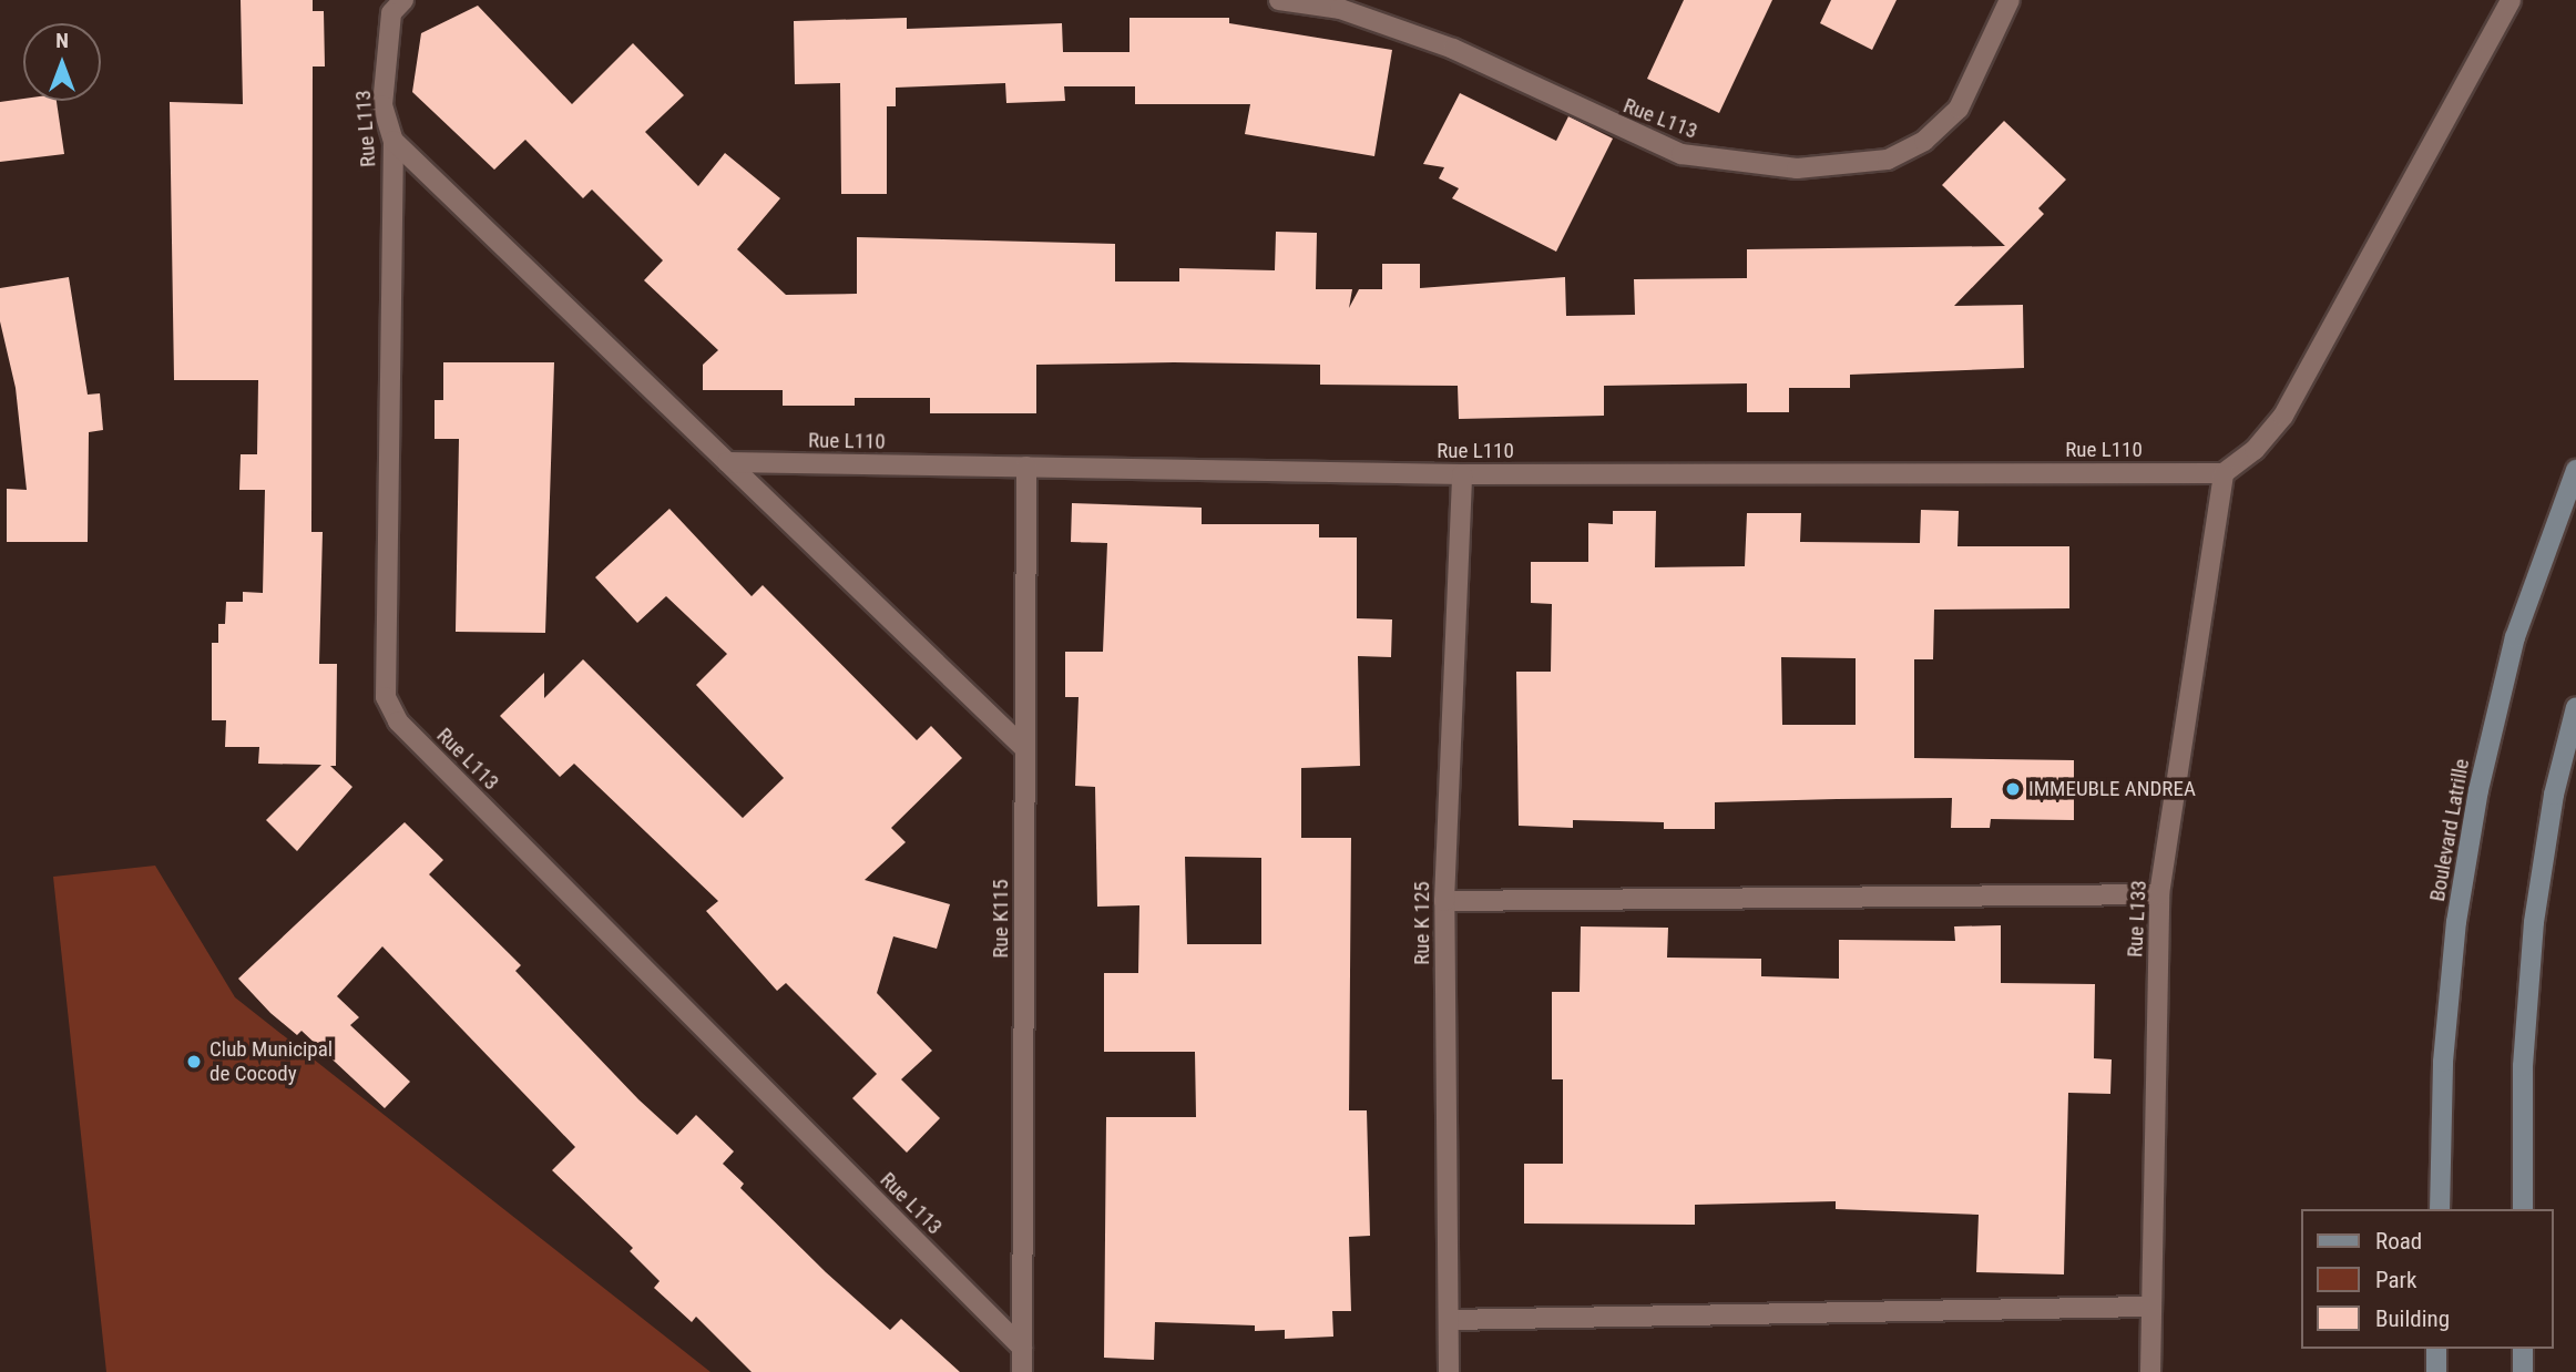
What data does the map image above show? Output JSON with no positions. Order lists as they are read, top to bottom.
{
  "streets": {
    "main road": ["Boulevard Latrille"],
    "street": [
      "Rue L113",
      "Rue L110",
      "Rue K115",
      "Rue L133",
      "Rue K 125"
    ]
  },
  "crossings": [
    ["Rue L113", "Rue K115"],
    ["Rue L110", "Rue K115"],
    ["Rue L110", "Rue L133"],
    ["Rue L110", "Rue K 125"]
  ],
  "places": ["IMMEUBLE ANDREA", "Club Municipal de Cocody"],
  "legend": ["Road", "Park", "Building"],
  "north": "top"
}
